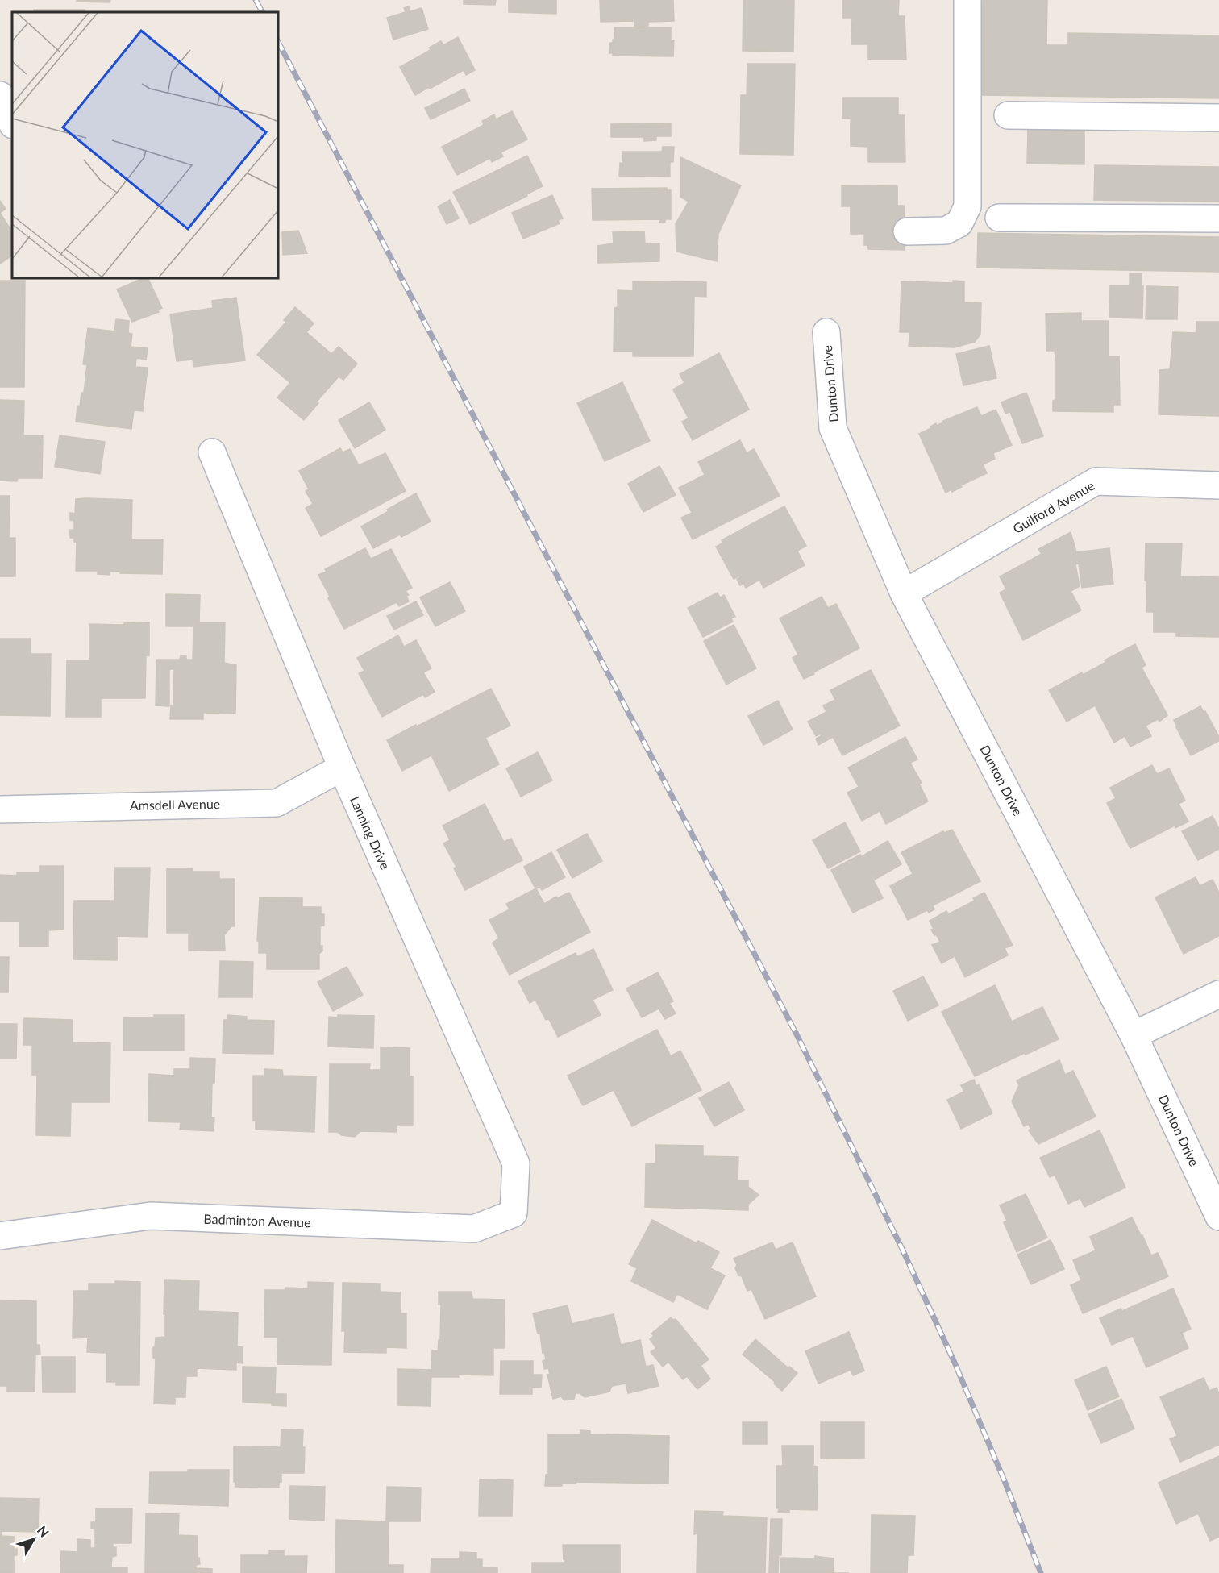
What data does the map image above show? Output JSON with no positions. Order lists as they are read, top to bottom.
{
  "streets": {
    "street": [
      "Dunton Drive",
      "Guilford Avenue",
      "Amsdell Avenue",
      "Lanning Drive",
      "Badminton Avenue"
    ]
  },
  "crossings": [
    ["Dunton Drive", "Guilford Avenue"],
    ["Amsdell Avenue", "Lanning Drive"],
    ["Lanning Drive", "Badminton Avenue"]
  ],
  "north": "top right"
}
